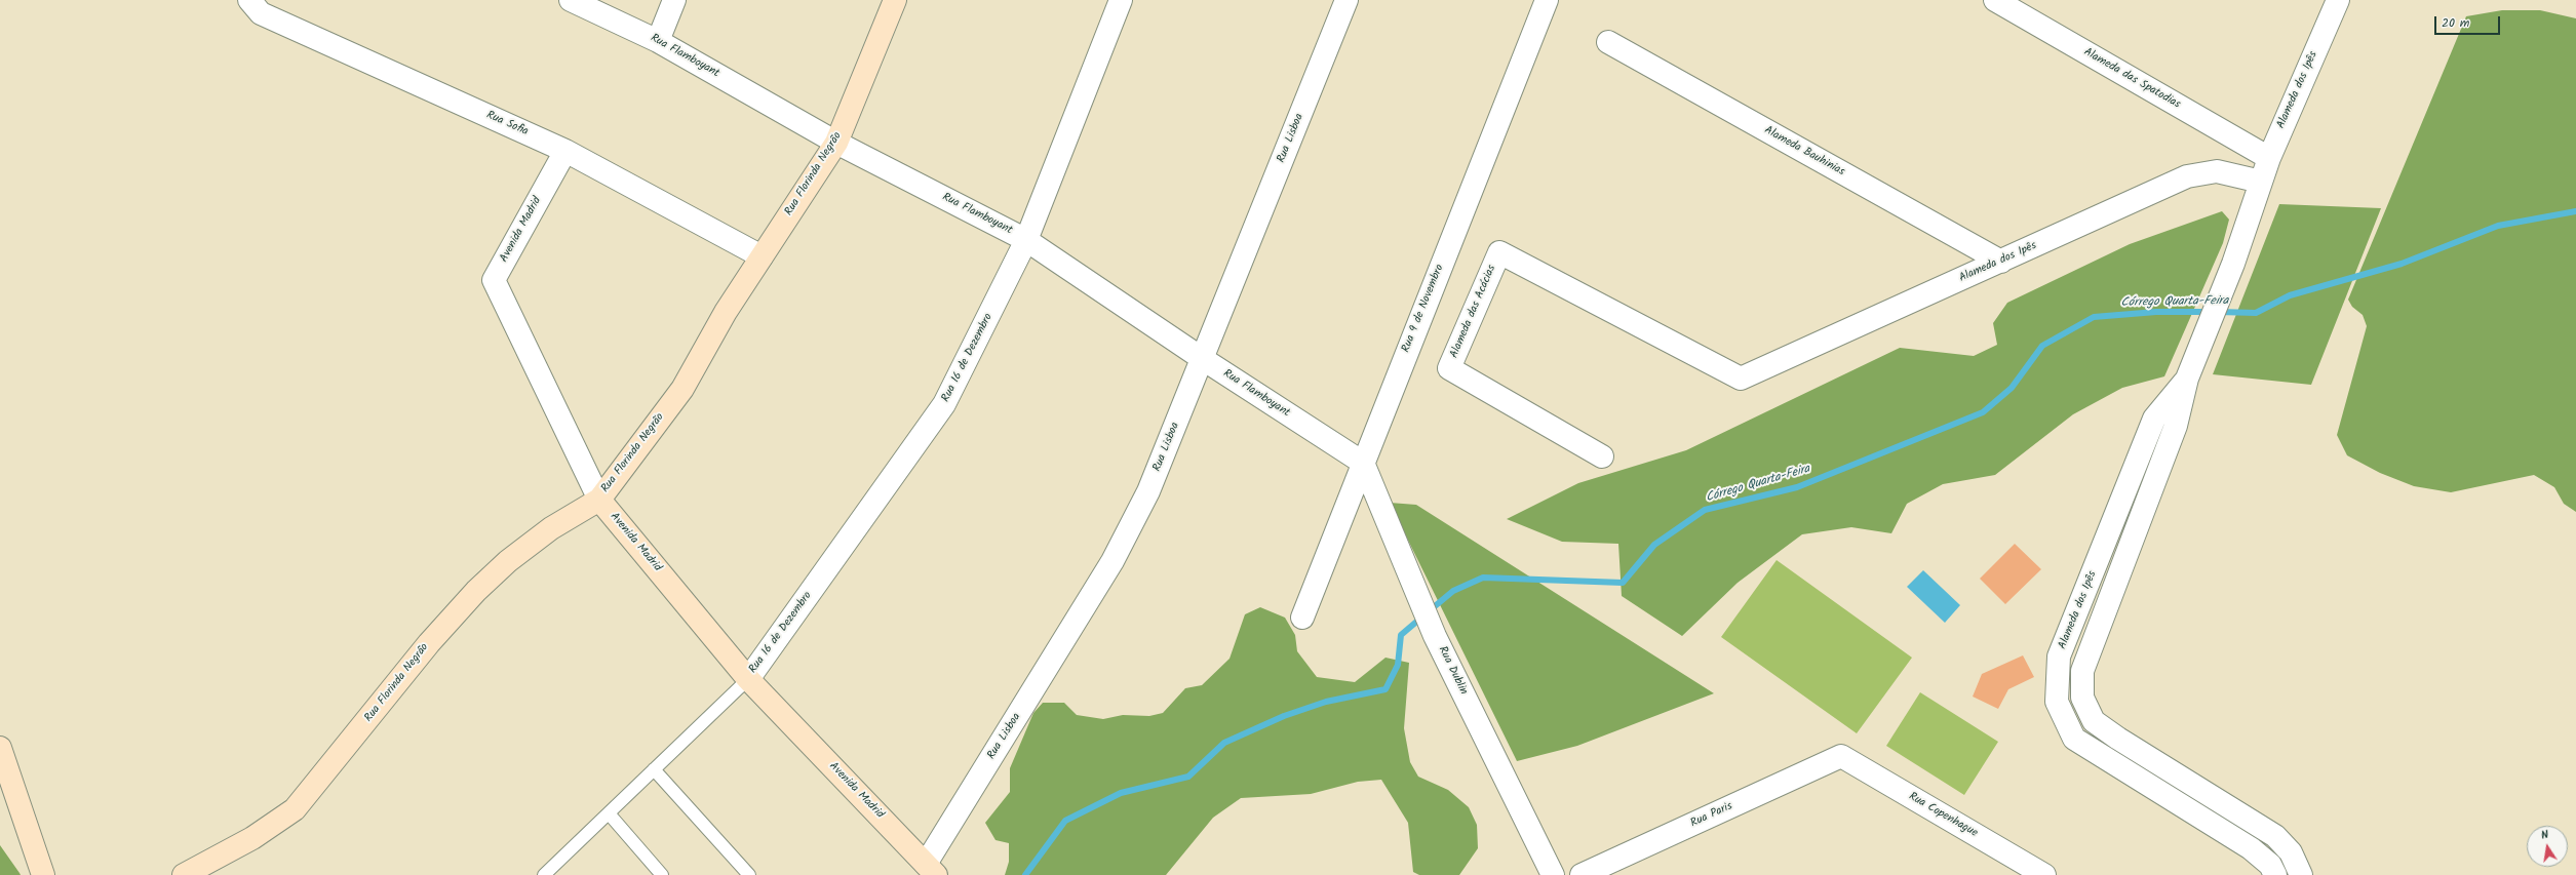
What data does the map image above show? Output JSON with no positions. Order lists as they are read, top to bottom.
{
  "streets": {
    "street": [
      "Rua Flamboyant",
      "Alameda das Spatodias",
      "Alameda dos Ipês",
      "Rua Sofia",
      "Rua Lisboa",
      "Alameda Bauhinias",
      "Rua Florinda Negrão",
      "Avenida Madrid",
      "Rua 9 de Novembro",
      "Alameda das Acácias",
      "Rua 16 de Dezembro",
      "Rua Dublin",
      "Rua Paris",
      "Rua Copenhague"
    ]
  },
  "crossings": [
    ["Rua Flamboyant", "Rua Lisboa"],
    ["Rua Flamboyant", "Rua Florinda Negrão"],
    ["Rua Flamboyant", "Rua 9 de Novembro"],
    ["Rua Flamboyant", "Rua 16 de Dezembro"],
    ["Rua Flamboyant", "Rua Dublin"],
    ["Alameda das Spatodias", "Alameda dos Ipês"],
    ["Alameda dos Ipês", "Alameda Bauhinias"],
    ["Alameda dos Ipês", "Alameda das Acácias"],
    ["Rua Sofia", "Rua Florinda Negrão"],
    ["Rua Sofia", "Avenida Madrid"],
    ["Rua Lisboa", "Avenida Madrid"],
    ["Rua Florinda Negrão", "Avenida Madrid"],
    ["Avenida Madrid", "Rua 16 de Dezembro"],
    ["Rua 9 de Novembro", "Rua Dublin"],
    ["Rua Paris", "Rua Copenhague"]
  ],
  "water": ["Córrego Quarta-Feira"],
  "scale_bar": "20 m",
  "north": "top"
}
